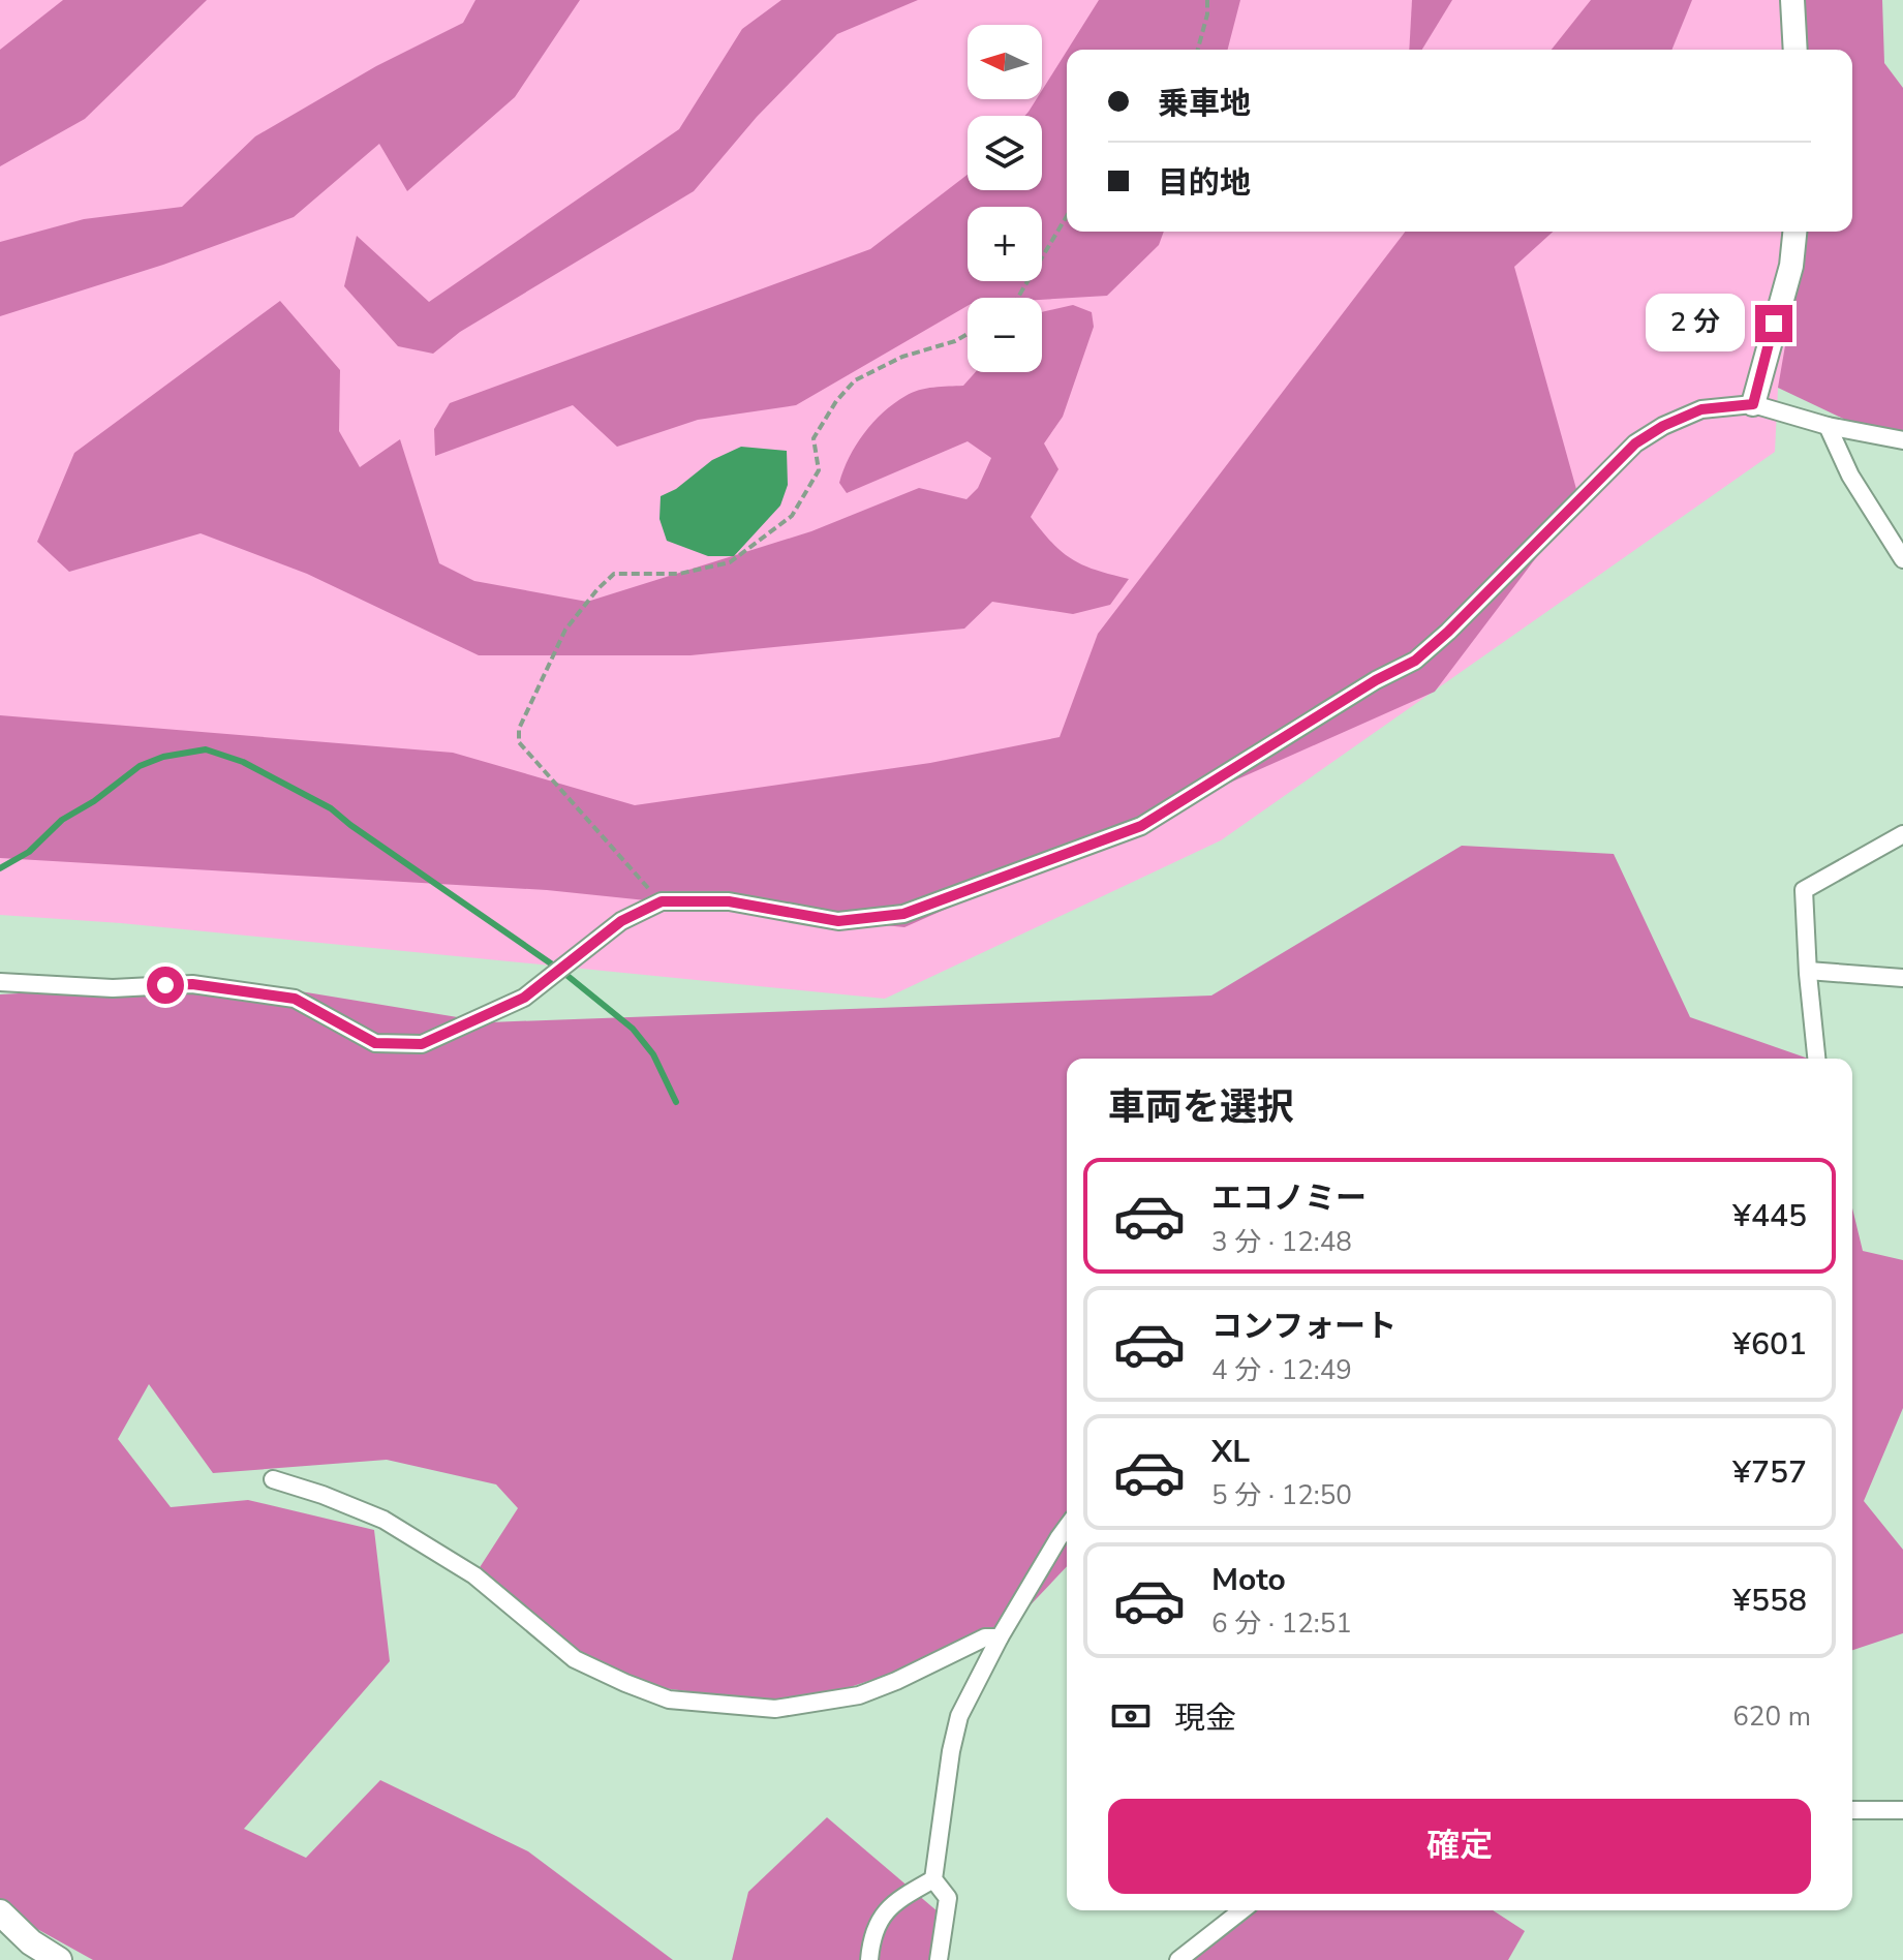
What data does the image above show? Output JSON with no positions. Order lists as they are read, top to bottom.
{
  "north": "left",
  "page": {
    "map_buttons": ["+", "−"],
    "banner": ["乗車地", "目的地"],
    "bubble": "2 分",
    "heading": "車両を選択",
    "list": [
      {
        "name": "エコノミー",
        "note": "3 分 · 12:48",
        "value": "¥445"
      },
      {
        "name": "コンフォート",
        "note": "4 分 · 12:49",
        "value": "¥601"
      },
      {
        "name": "XL",
        "note": "5 分 · 12:50",
        "value": "¥757"
      },
      {
        "name": "Moto",
        "note": "6 分 · 12:51",
        "value": "¥558"
      }
    ],
    "pay": ["現金", "620 m"],
    "buttons": "確定"
  }
}
